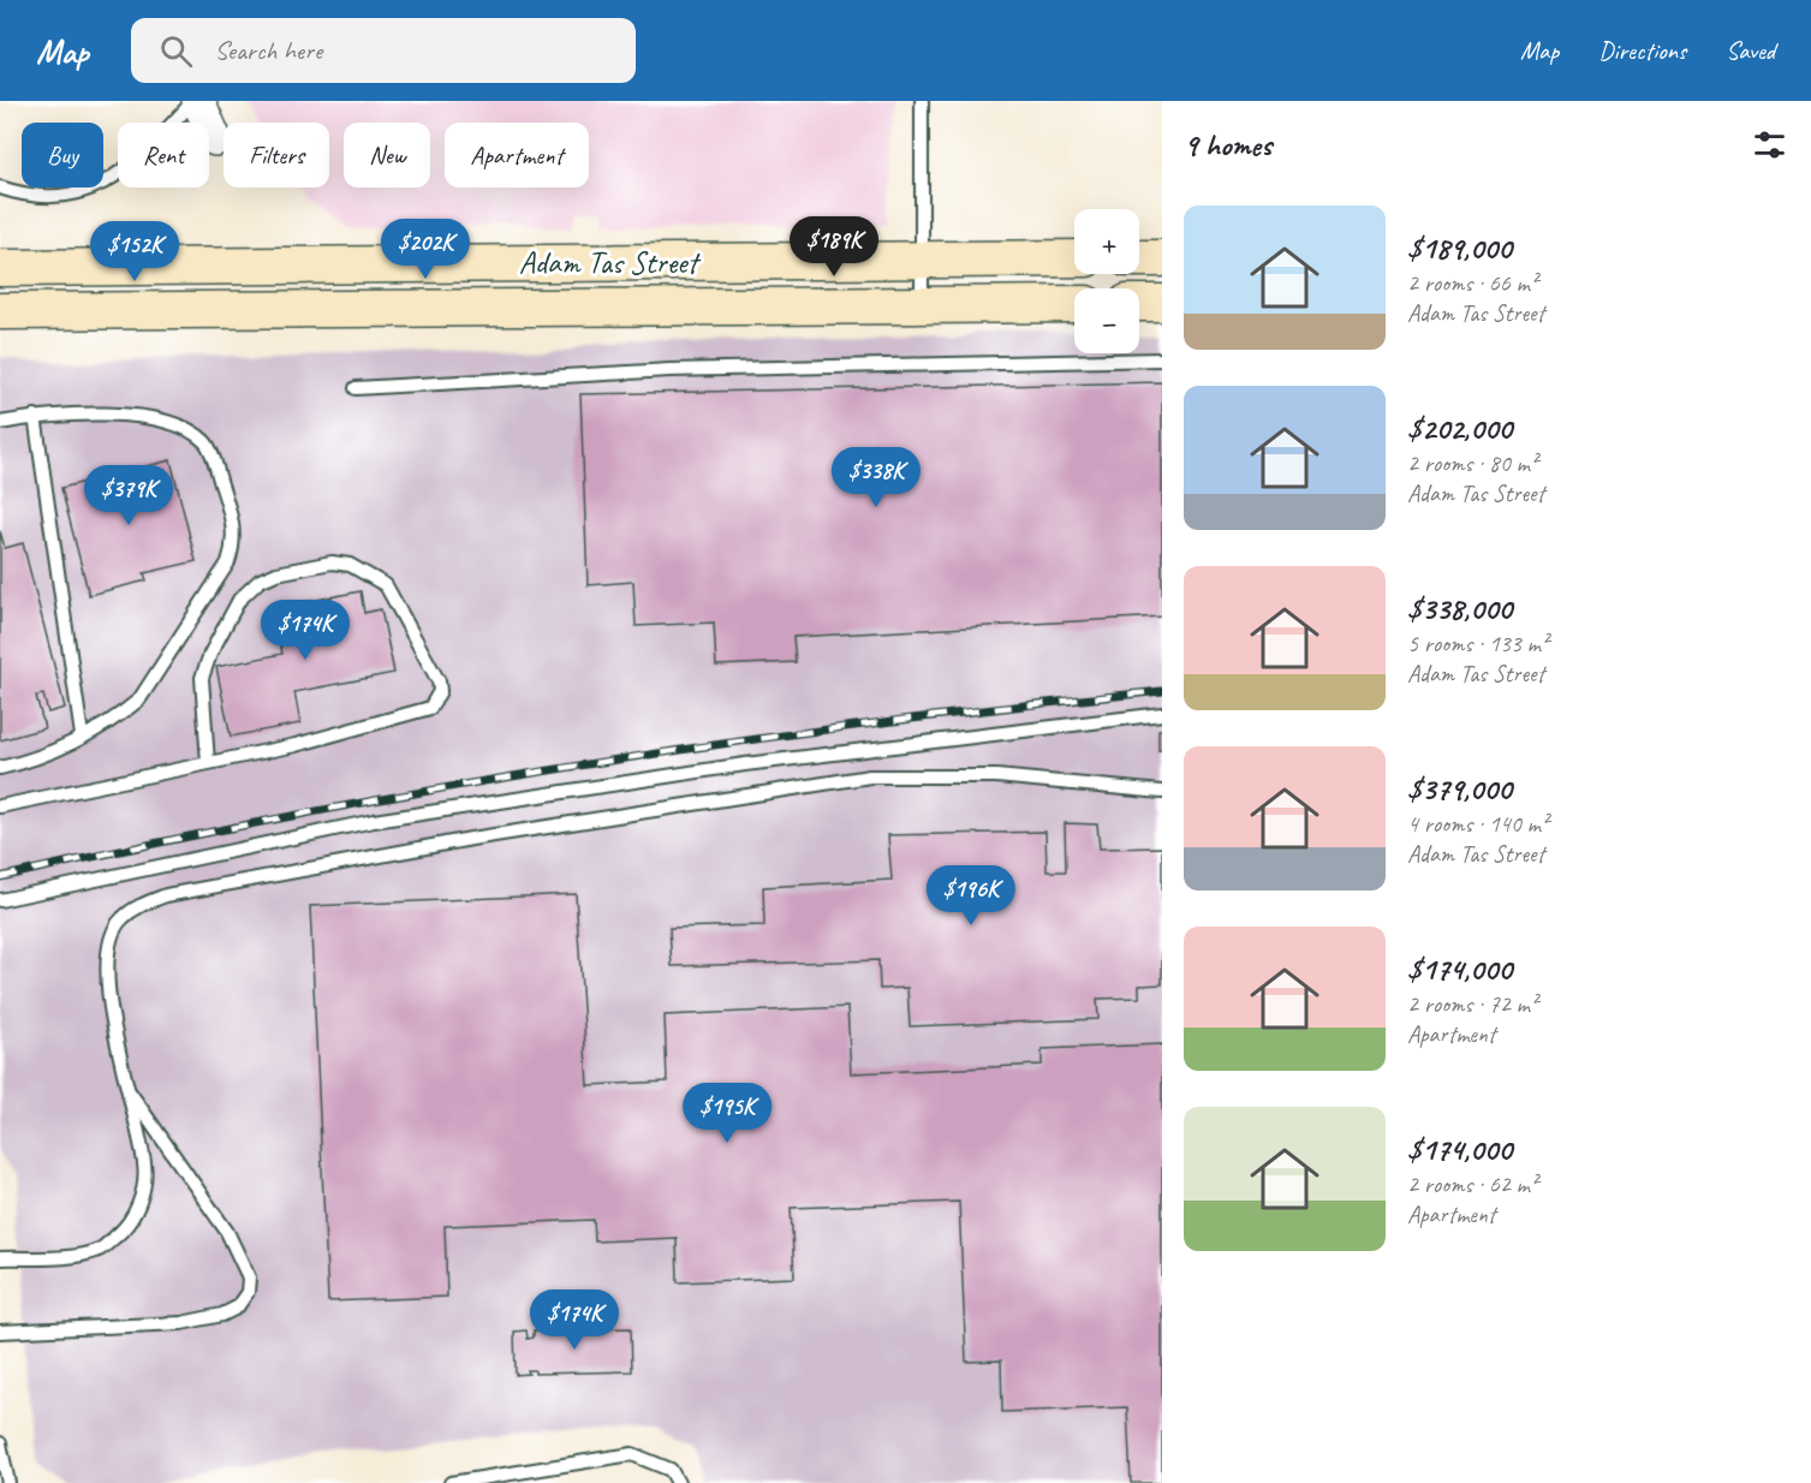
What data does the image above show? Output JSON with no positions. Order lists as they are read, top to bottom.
{
  "streets": {
    "main road": ["Adam Tas Street"]
  },
  "page": {
    "header": "Map",
    "search": "Search here",
    "nav": ["Map", "Directions", "Saved"],
    "heading": "9 homes",
    "chip": [
      "Buy",
      "Rent",
      "Filters",
      "New",
      "Apartment"
    ],
    "list": [
      {
        "name": "$189,000",
        "note": "2 rooms · 66 m² · Adam Tas Street"
      },
      {
        "name": "$202,000",
        "note": "2 rooms · 80 m² · Adam Tas Street"
      },
      {
        "name": "$338,000",
        "note": "5 rooms · 133 m² · Adam Tas Street"
      },
      {
        "name": "$379,000",
        "note": "4 rooms · 140 m² · Adam Tas Street"
      },
      {
        "name": "$174,000",
        "note": "2 rooms · 72 m² · Apartment"
      },
      {
        "name": "$174,000",
        "note": "2 rooms · 62 m² · Apartment"
      }
    ],
    "map_buttons": ["+", "−"],
    "price": [
      "$189K",
      "$202K",
      "$152K",
      "$338K",
      "$379K",
      "$174K",
      "$196K",
      "$195K",
      "$174K"
    ]
  }
}
